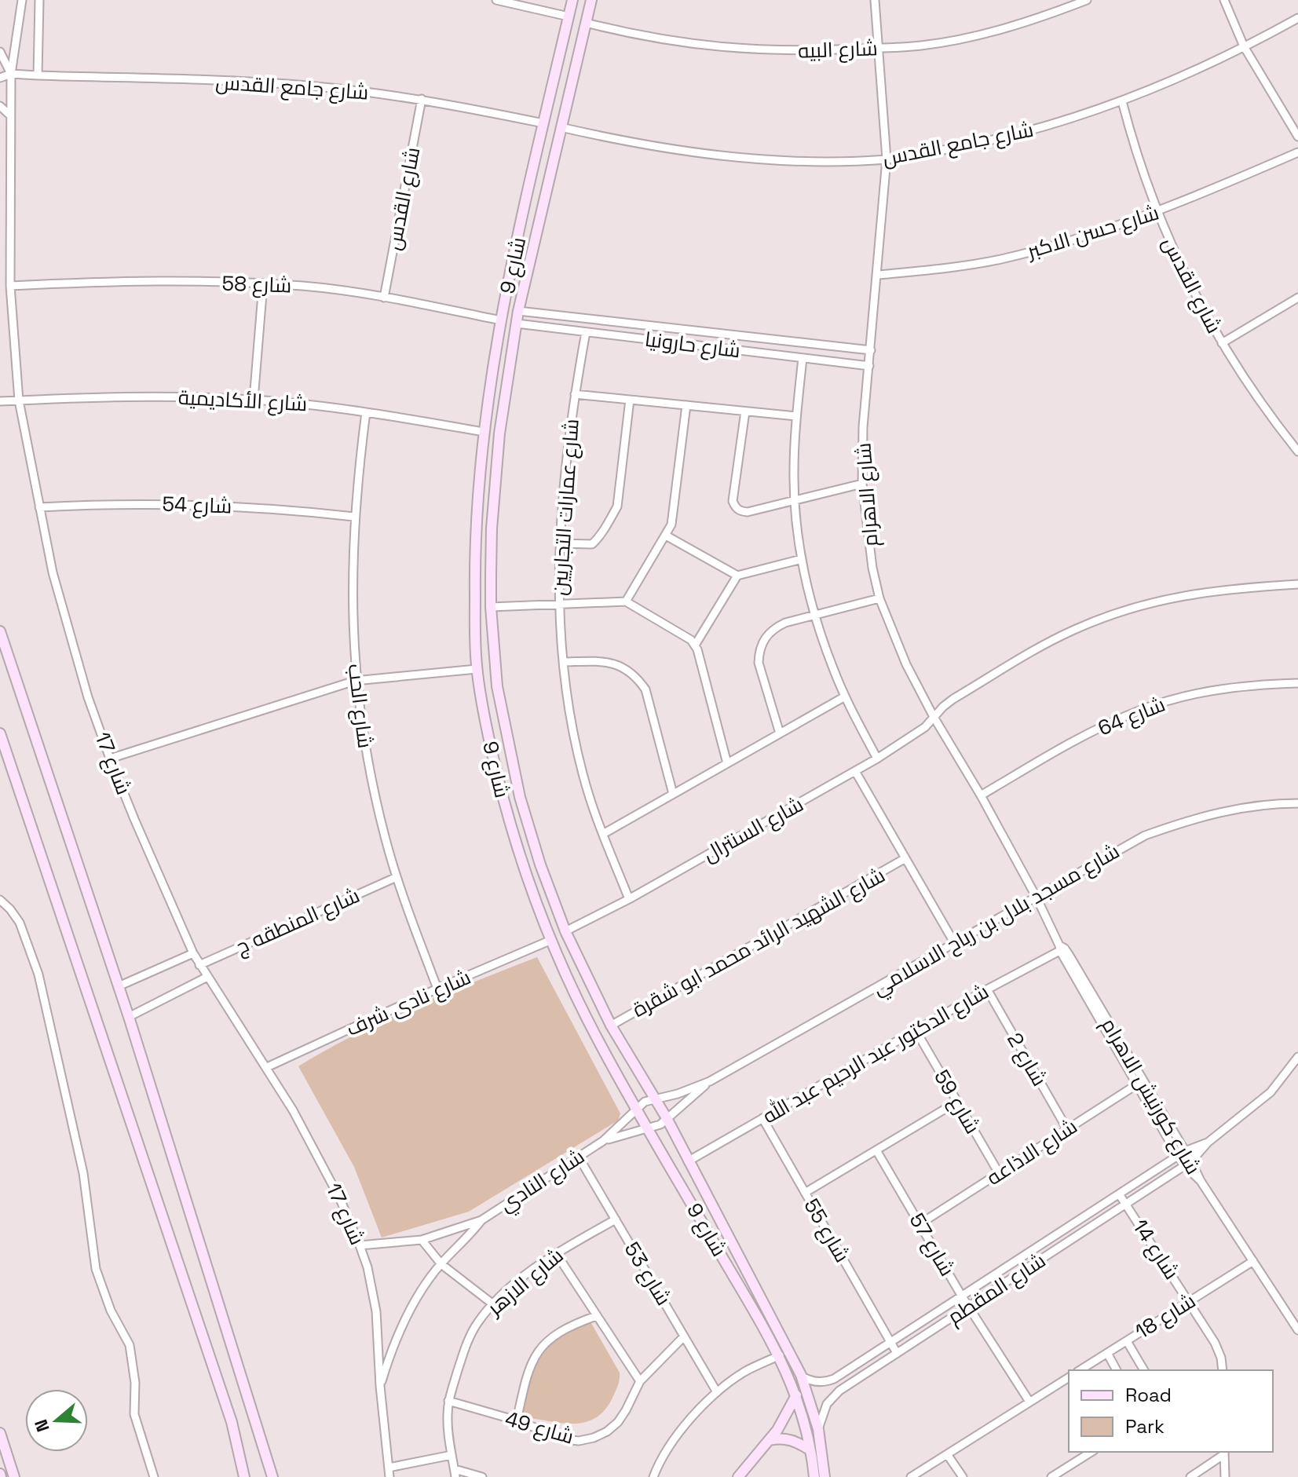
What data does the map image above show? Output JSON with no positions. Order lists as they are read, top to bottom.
{
  "streets": {
    "main road": ["شارع 9"],
    "street": [
      "شارع البيه",
      "شارع جامع القدس",
      "شارع القدس",
      "شارع حسن الاكبر",
      "شارع 58",
      "شارع حارونيا",
      "شارع الأكاديمية",
      "شارع الاهرام",
      "شارع 54",
      "شارع عمارات التجاريين",
      "شارع الحب",
      "شارع 64",
      "شارع 17",
      "شارع السنترال",
      "شارع مسجد بلال بن رباح الاسلامي",
      "شارع المنطقه ج",
      "شارع الشهيد الرائد محمد ابو شقرة",
      "شارع نادى شرف",
      "شارع الدكتور عبد الرحيم عبد الله",
      "شارع 2",
      "شارع كورنيش الاهرام",
      "شارع 59",
      "شارع الاذاعه",
      "شارع النادي",
      "شارع 55",
      "شارع 57",
      "شارع 14",
      "شارع 53",
      "شارع الازهر",
      "شارع المقطم",
      "شارع 18",
      "شارع 49"
    ]
  },
  "crossings": [
    ["شارع البيه", "شارع 9"],
    ["شارع البيه", "شارع الاهرام"],
    ["شارع جامع القدس", "شارع القدس"],
    ["شارع جامع القدس", "شارع 9"],
    ["شارع جامع القدس", "شارع الاهرام"],
    ["شارع جامع القدس", "شارع 17"],
    ["شارع القدس", "شارع حسن الاكبر"],
    ["شارع القدس", "شارع 58"],
    ["شارع حسن الاكبر", "شارع الاهرام"],
    ["شارع 9", "شارع 58"],
    ["شارع 9", "شارع حارونيا"],
    ["شارع 9", "شارع الأكاديمية"],
    ["شارع 9", "شارع السنترال"],
    ["شارع 9", "شارع مسجد بلال بن رباح الاسلامي"],
    ["شارع 9", "شارع الشهيد الرائد محمد ابو شقرة"],
    ["شارع 9", "شارع نادى شرف"],
    ["شارع 9", "شارع الدكتور عبد الرحيم عبد الله"],
    ["شارع 9", "شارع النادي"],
    ["شارع 9", "شارع المقطم"],
    ["شارع 58", "شارع 17"],
    ["شارع حارونيا", "شارع الاهرام"],
    ["شارع حارونيا", "شارع عمارات التجاريين"],
    ["شارع الأكاديمية", "شارع الحب"],
    ["شارع الأكاديمية", "شارع 17"],
    ["شارع الاهرام", "شارع 64"],
    ["شارع الاهرام", "شارع السنترال"],
    ["شارع الاهرام", "شارع مسجد بلال بن رباح الاسلامي"],
    ["شارع الاهرام", "شارع الدكتور عبد الرحيم عبد الله"],
    ["شارع الاهرام", "شارع كورنيش الاهرام"],
    ["شارع 54", "شارع الحب"],
    ["شارع 54", "شارع 17"],
    ["شارع عمارات التجاريين", "شارع السنترال"],
    ["شارع الحب", "شارع المنطقه ج"],
    ["شارع الحب", "شارع نادى شرف"],
    ["شارع 17", "شارع المنطقه ج"],
    ["شارع 17", "شارع نادى شرف"],
    ["شارع 17", "شارع النادي"],
    ["شارع مسجد بلال بن رباح الاسلامي", "شارع النادي"],
    ["شارع الدكتور عبد الرحيم عبد الله", "شارع 2"],
    ["شارع الدكتور عبد الرحيم عبد الله", "شارع كورنيش الاهرام"],
    ["شارع الدكتور عبد الرحيم عبد الله", "شارع 59"],
    ["شارع الدكتور عبد الرحيم عبد الله", "شارع 55"],
    ["شارع 2", "شارع الاذاعه"],
    ["شارع كورنيش الاهرام", "شارع الاذاعه"],
    ["شارع كورنيش الاهرام", "شارع المقطم"],
    ["شارع كورنيش الاهرام", "شارع 18"],
    ["شارع 59", "شارع الاذاعه"],
    ["شارع الاذاعه", "شارع 57"],
    ["شارع النادي", "شارع 53"],
    ["شارع 55", "شارع المقطم"],
    ["شارع 57", "شارع المقطم"],
    ["شارع 14", "شارع المقطم"],
    ["شارع 14", "شارع 18"],
    ["شارع 53", "شارع الازهر"],
    ["شارع 53", "شارع 49"],
    ["شارع الازهر", "شارع 49"]
  ],
  "legend": ["Road", "Park"],
  "north": "left"
}
